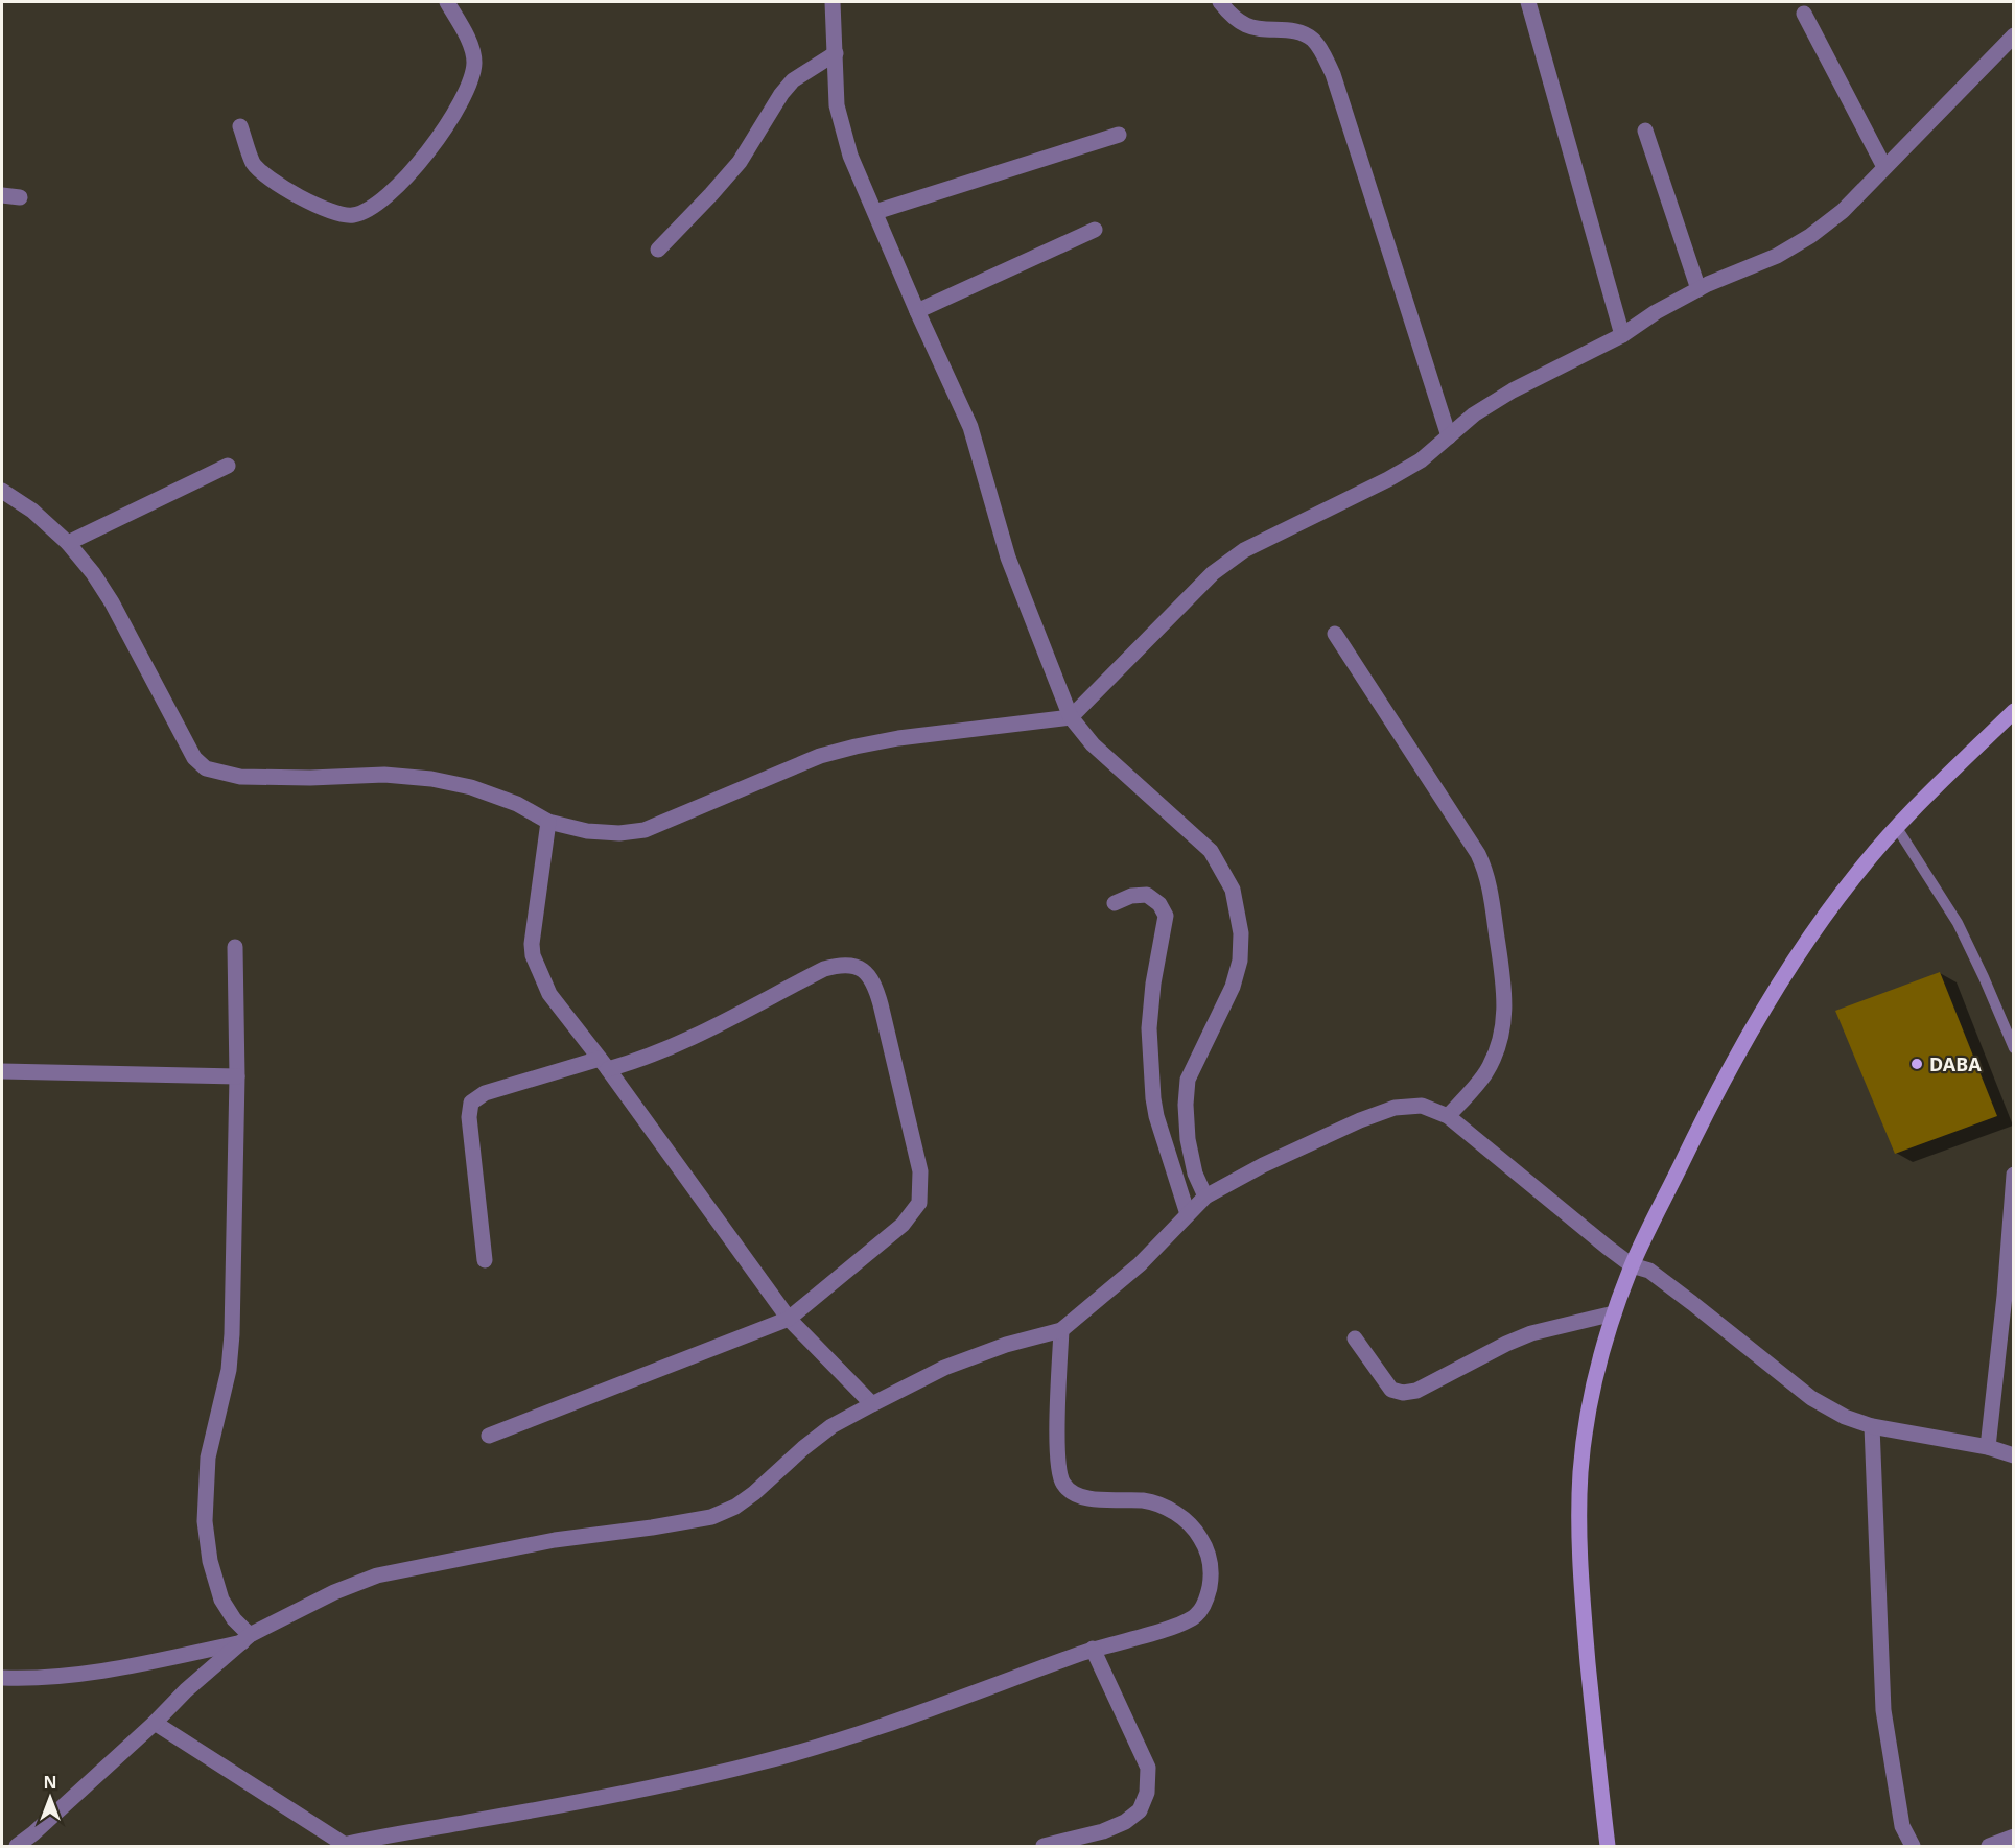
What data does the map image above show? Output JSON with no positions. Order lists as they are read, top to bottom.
{
  "places": ["DABA"],
  "north": "top"
}
